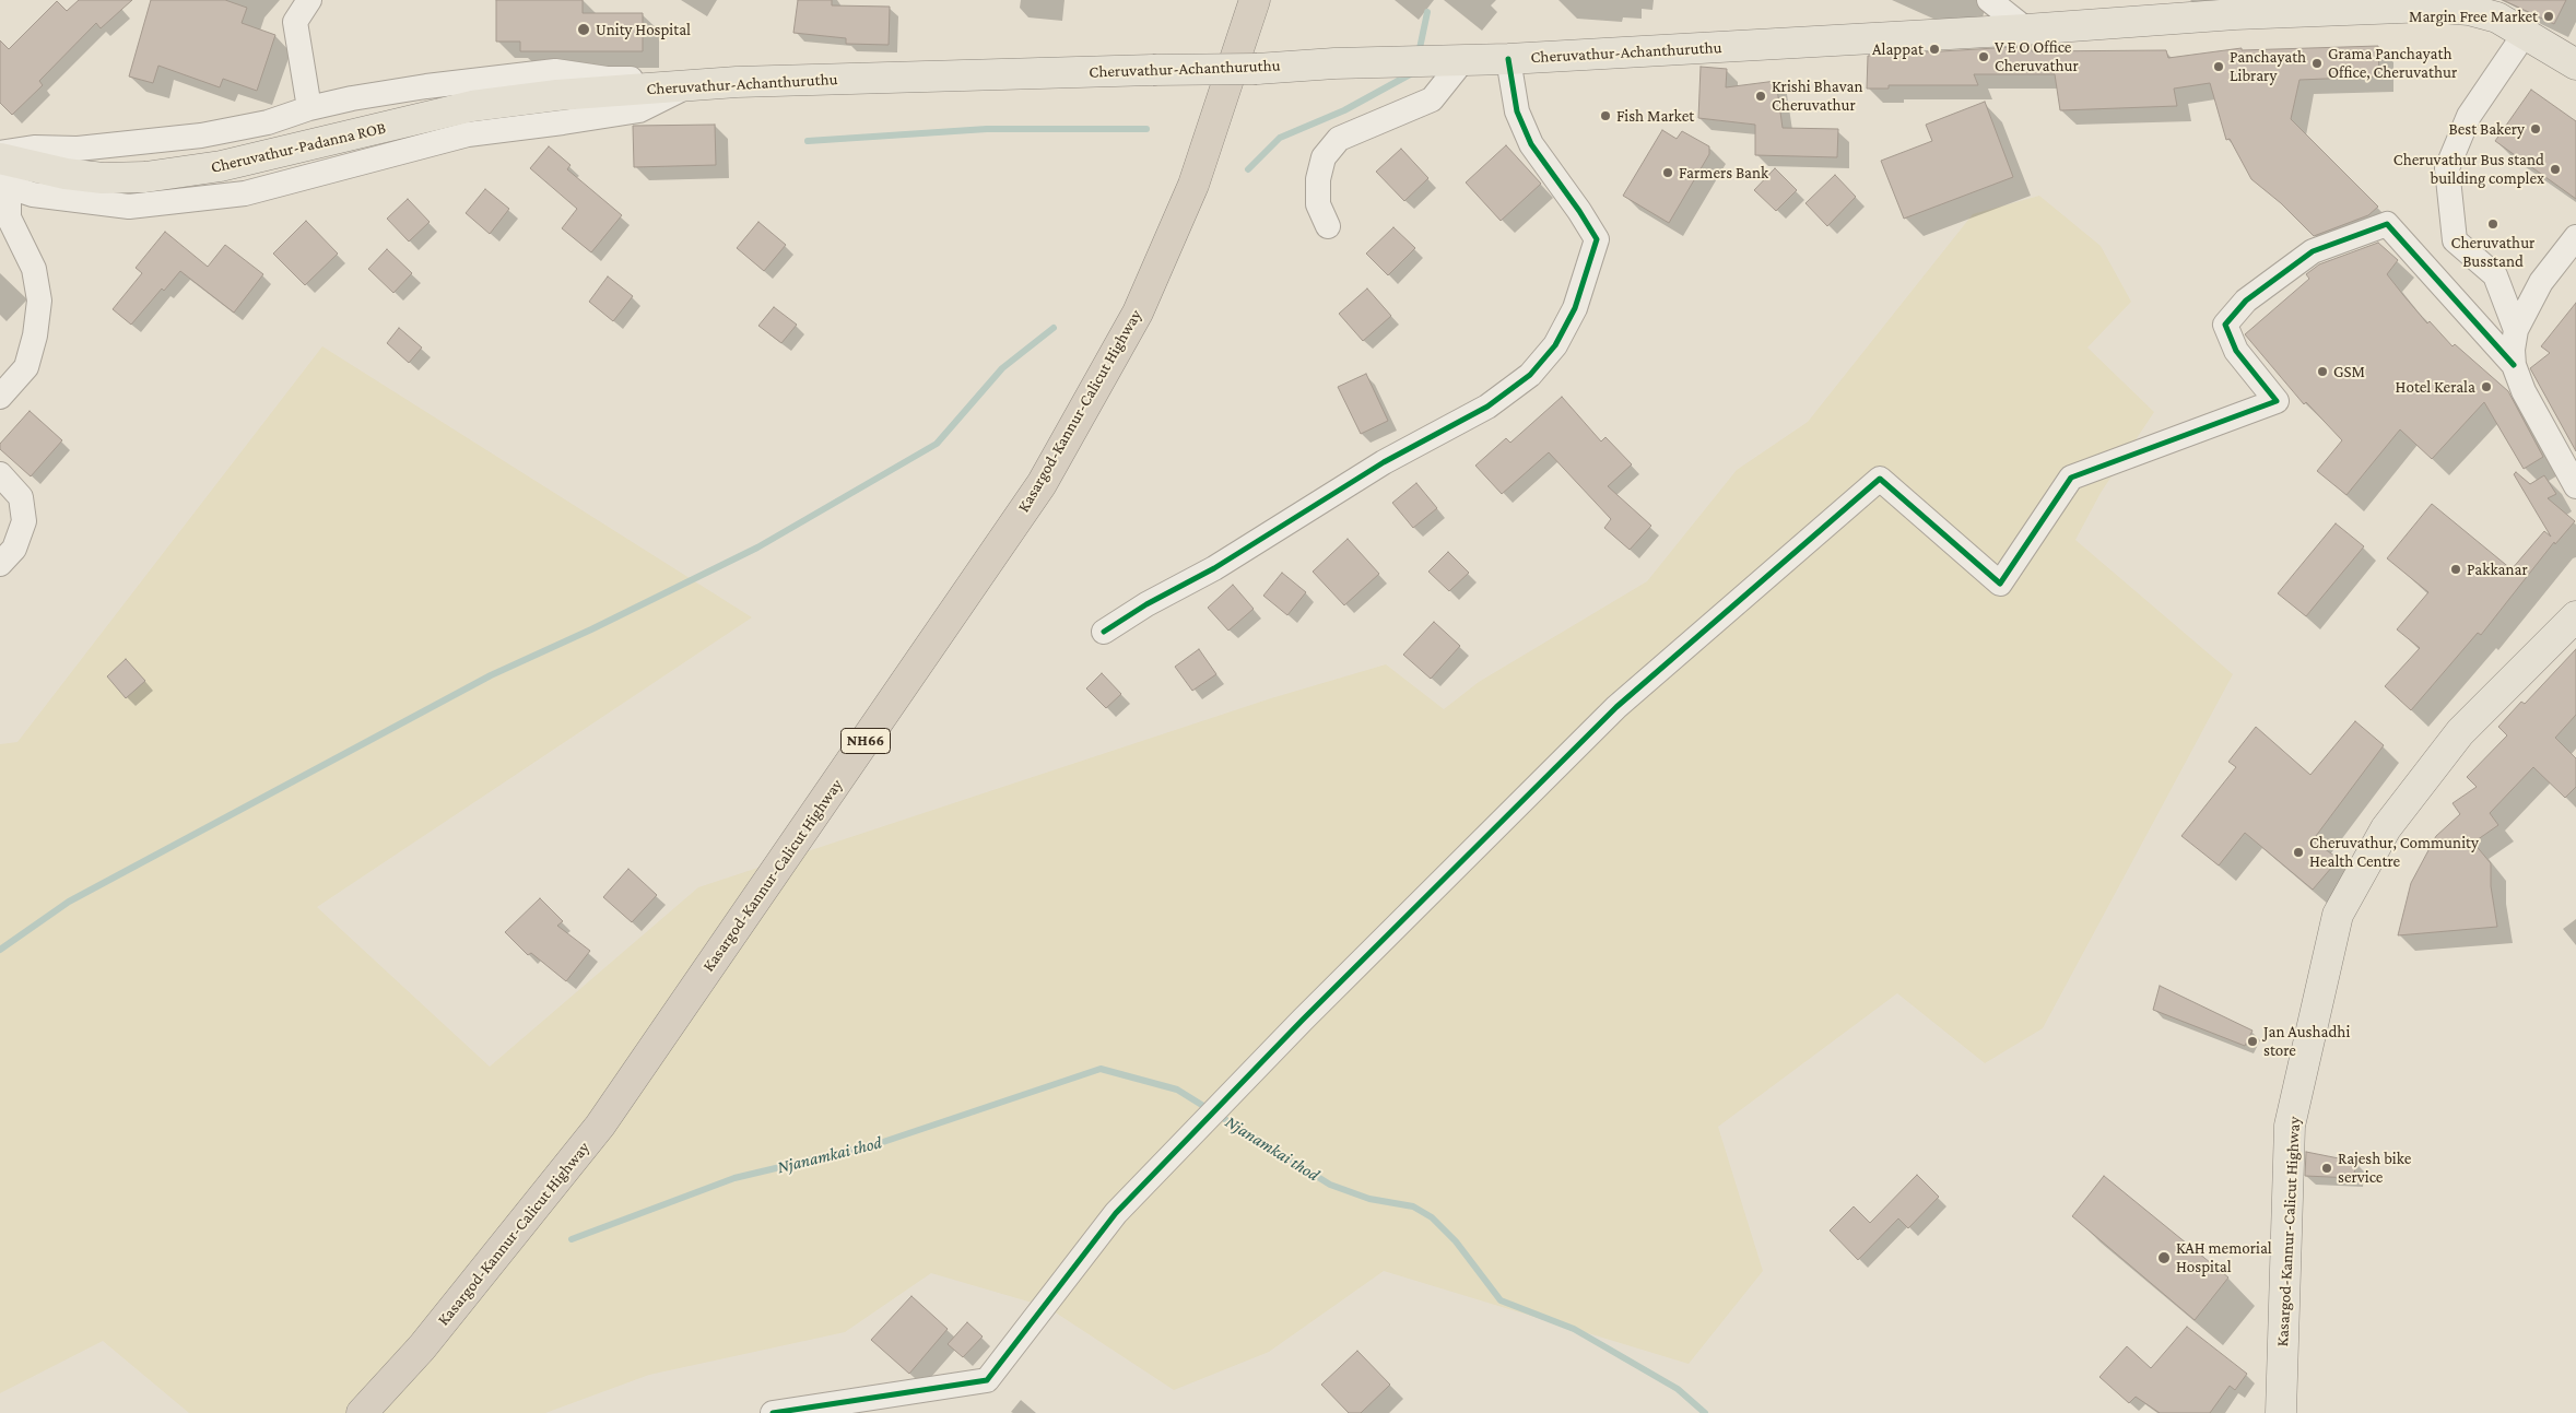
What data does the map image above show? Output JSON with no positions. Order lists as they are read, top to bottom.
{
  "streets": {
    "highway": ["Kasargod-Kannur-Calicut Highway", "NH66"],
    "main road": ["Cheruvathur-Achanthuruthu", "Cheruvathur-Padanna ROB"]
  },
  "crossings": [
    ["Cheruvathur-Achanthuruthu", "Cheruvathur-Padanna ROB"]
  ],
  "water": ["Njanamkai thod"],
  "places": [
    "Margin Free Market",
    "Unity Hospital",
    "Alappat",
    "V E O Office Cheruvathur",
    "Grama Panchayath Office, Cheruvathur",
    "Panchayath Library",
    "Krishi Bhavan Cheruvathur",
    "Fish Market",
    "Best Bakery",
    "Cheruvathur Bus stand building complex",
    "Farmers Bank",
    "Cheruvathur Busstand",
    "GSM",
    "Hotel Kerala",
    "Pakkanar",
    "Cheruvathur, Community Health Centre",
    "Jan Aushadhi store",
    "Rajesh bike service",
    "KAH memorial Hospital"
  ]
}
